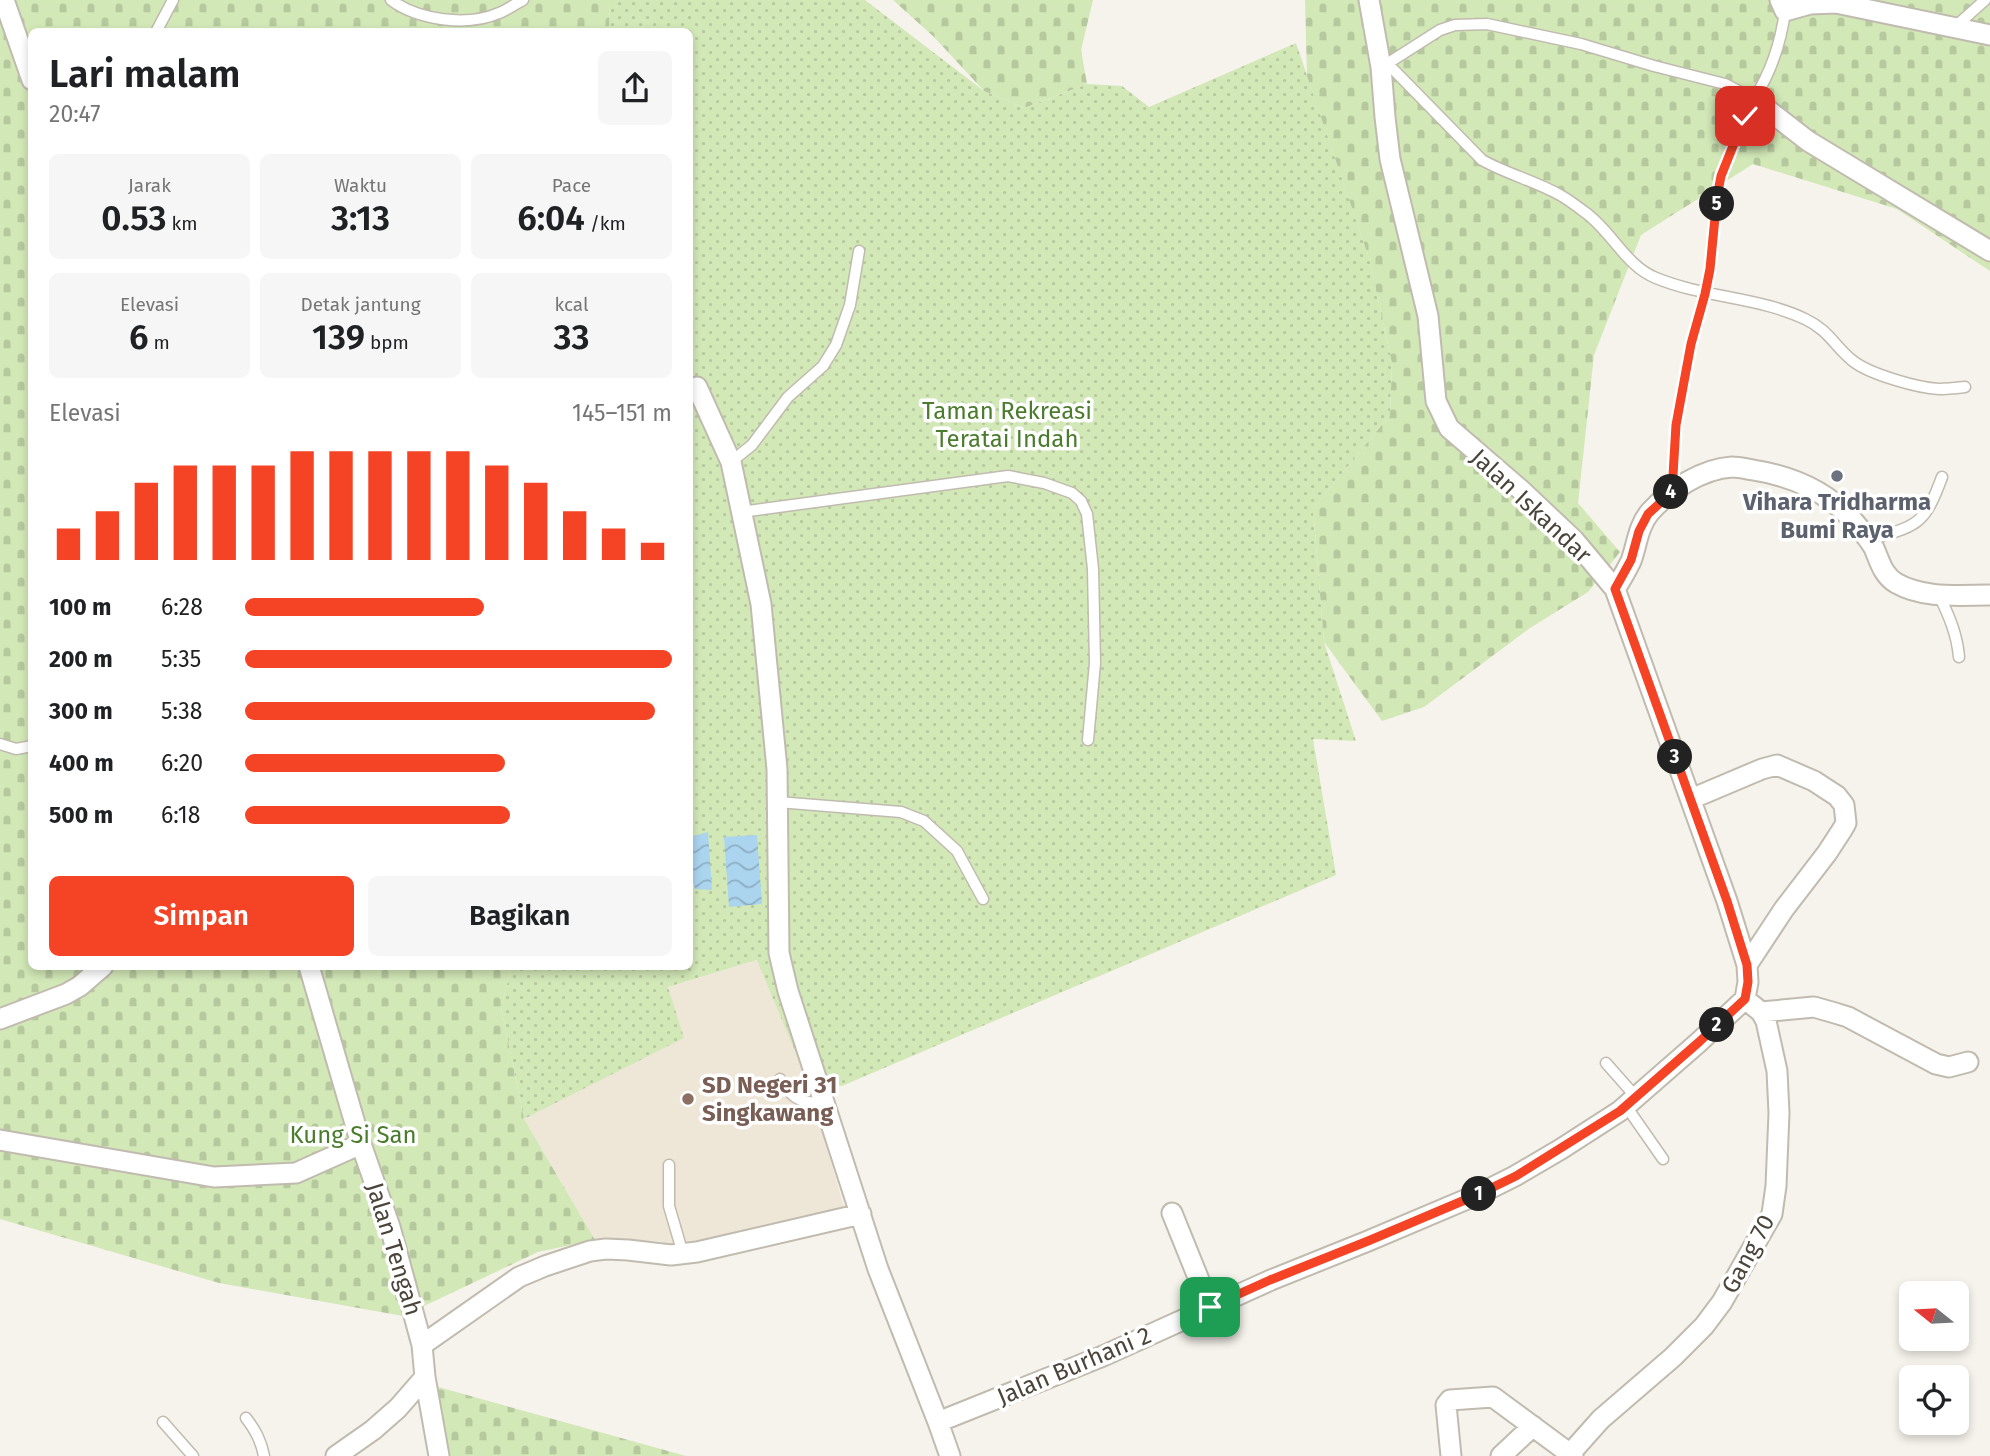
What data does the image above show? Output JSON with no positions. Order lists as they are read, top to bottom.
{
  "streets": {
    "street": [
      "Jalan Iskandar",
      "Jalan Tengah",
      "Gang 70",
      "Jalan Burhani 2"
    ]
  },
  "crossings": [
    ["Jalan Iskandar", "Jalan Burhani 2"]
  ],
  "parks": ["Taman Rekreasi Teratai Indah", "Kung Si San"],
  "places": ["Vihara Tridharma Bumi Raya", "SD Negeri 31 Singkawang"],
  "north": "left",
  "page": {
    "heading": ["Lari malam", "20:47"],
    "stats": [
      ["Jarak", "0.53 km"],
      ["Waktu", "3:13"],
      ["Pace", "6:04 /km"],
      ["Elevasi", "6 m"],
      ["Detak jantung", "139 bpm"],
      ["kcal", "33"]
    ],
    "pins": [
      "5",
      "4",
      "3",
      "2",
      "1"
    ],
    "chart": ["Elevasi", "145–151 m"],
    "list": [
      {
        "name": "100 m",
        "note": "6:28"
      },
      {
        "name": "200 m",
        "note": "5:35"
      },
      {
        "name": "300 m",
        "note": "5:38"
      },
      {
        "name": "400 m",
        "note": "6:20"
      },
      {
        "name": "500 m",
        "note": "6:18"
      }
    ],
    "buttons": ["Simpan", "Bagikan"]
  }
}
